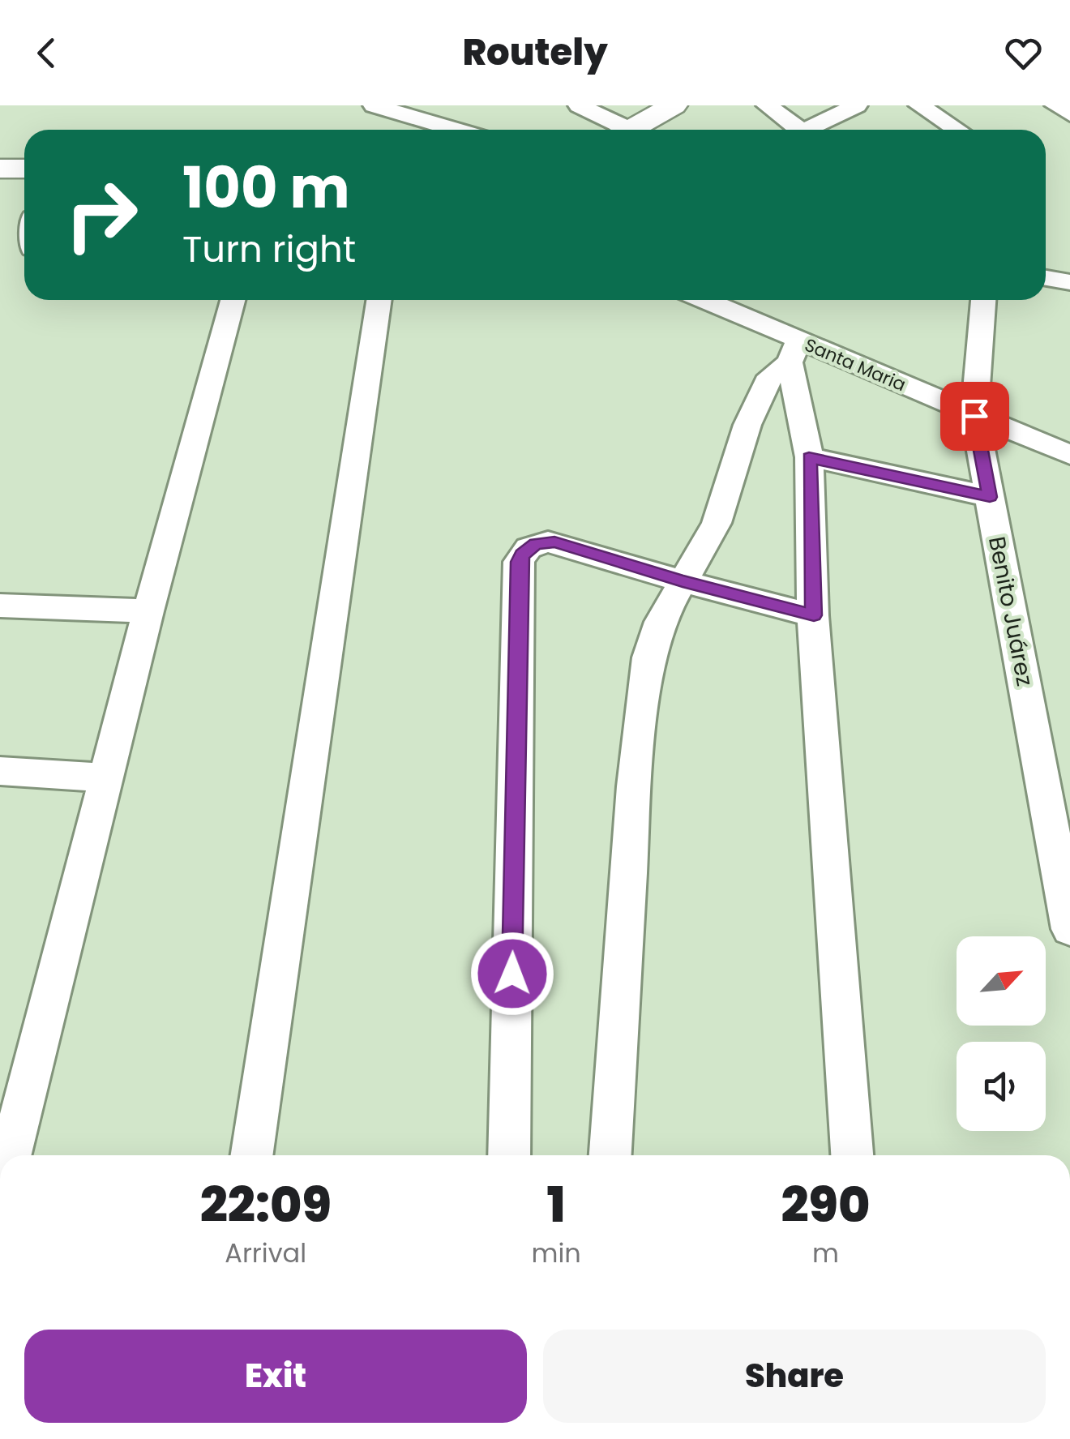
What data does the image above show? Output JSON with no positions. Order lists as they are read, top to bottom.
{
  "streets": {
    "street": ["Santa Maria", "Benito Juárez"]
  },
  "crossings": [
    ["Santa Maria", "Benito Juárez"]
  ],
  "north": "top right",
  "page": {
    "header": "Routely",
    "turn": ["100 m", "Turn right"],
    "eta": [
      "22:09",
      "Arrival",
      "1",
      "min",
      "290",
      "m"
    ],
    "buttons": ["Exit", "Share"]
  }
}
